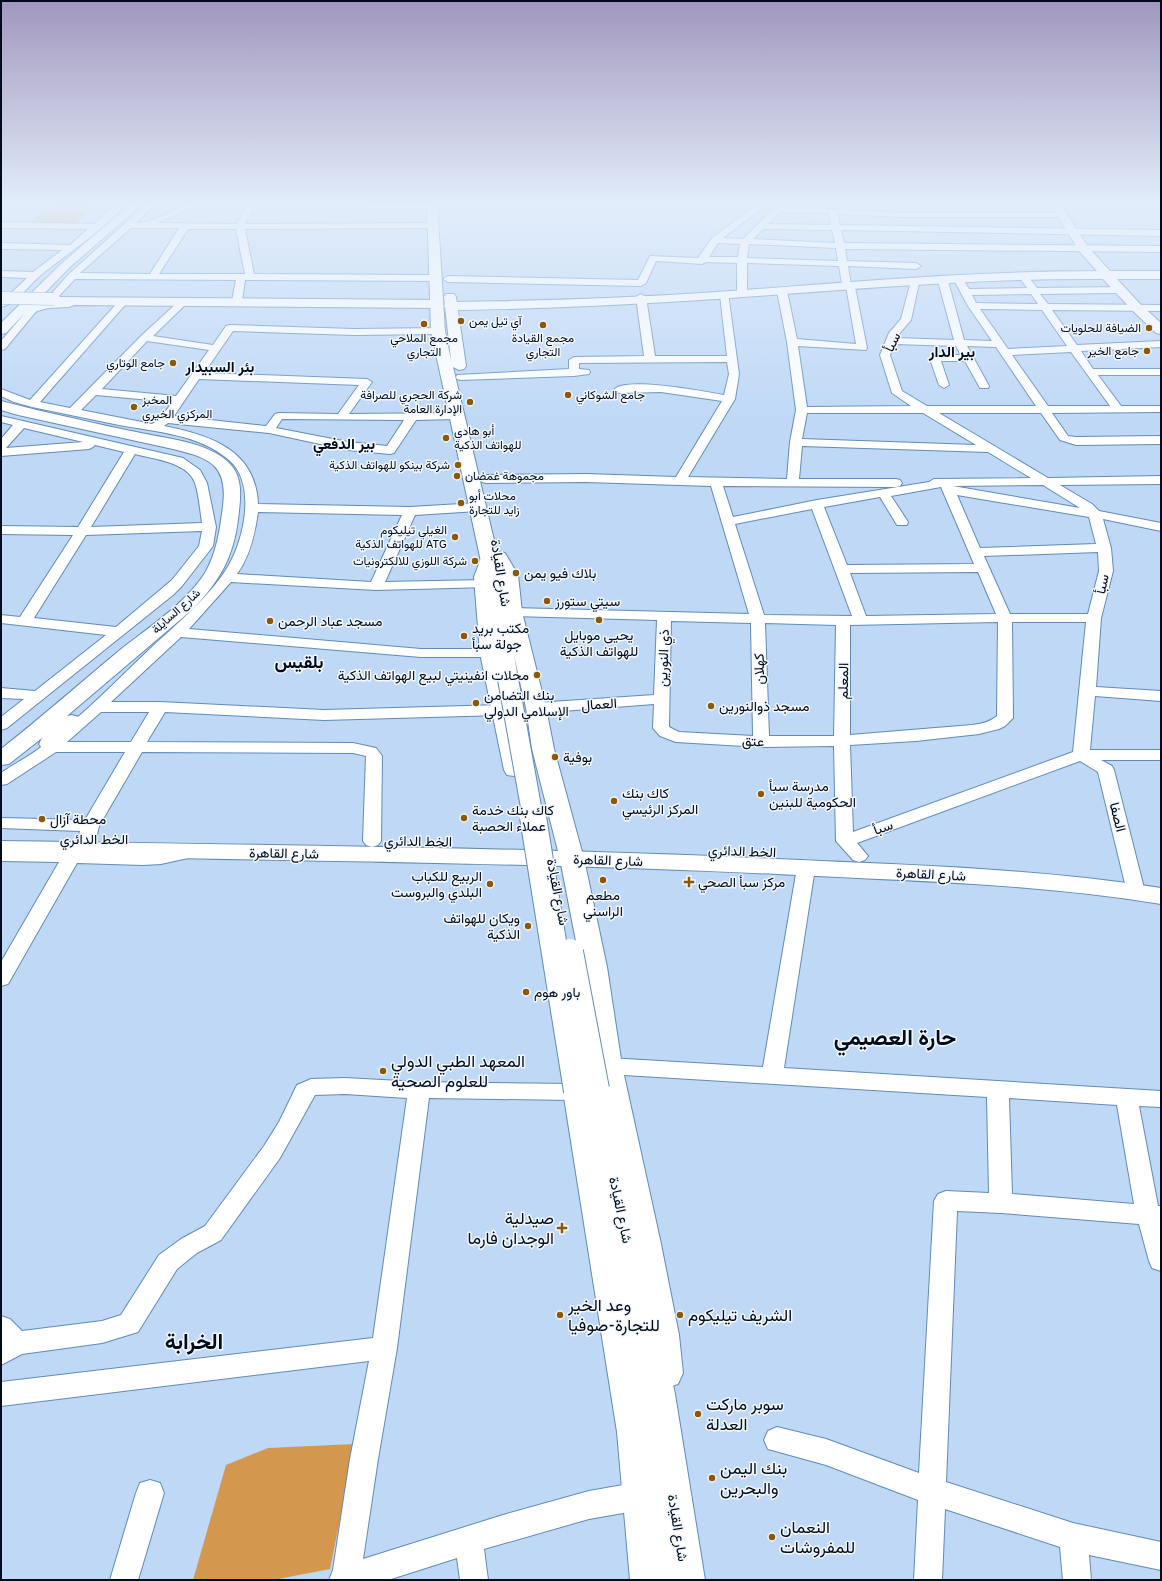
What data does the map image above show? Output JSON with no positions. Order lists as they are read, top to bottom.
{
  "streets": {
    "main road": [
      "شارع القيادة",
      "شارع السايلة",
      "الخط الدائري",
      "شارع القاهرة"
    ],
    "street": [
      "سبأ",
      "ذي النورين",
      "كهلان",
      "المعلم",
      "العمال",
      "عتق",
      "الصفا"
    ]
  },
  "crossings": [
    ["سبأ", "المعلم"],
    ["سبأ", "الصفا"],
    ["سبأ", "الخط الدائري"],
    ["سبأ", "شارع القاهرة"],
    ["ذي النورين", "العمال"],
    ["ذي النورين", "عتق"],
    ["كهلان", "عتق"],
    ["المعلم", "عتق"],
    ["المعلم", "الخط الدائري"],
    ["المعلم", "شارع القاهرة"],
    ["الصفا", "شارع القاهرة"],
    ["الخط الدائري", "شارع القاهرة"]
  ],
  "districts": [
    "بير الدار",
    "بئر السبيدار",
    "بير الدفعي",
    "بلقيس",
    "حارة العصيمي",
    "الخرابة"
  ],
  "places": {
    "other": [
      "آي تيل يمن",
      "مجمع الملاحي التجاري",
      "مجمع القيادة التجاري",
      "الضيافة للحلويات",
      "جامع الخير",
      "جامع الوتاري",
      "جامع الشوكاني",
      "شركة الحجري للصرافة الإدارة العامة",
      "المخبز المركزي الخيري",
      "أبو هادي للهواتف الذكية",
      "شركة بينكو للهواتف الذكية",
      "مجموهة غمضان",
      "محلات أبو زايد للتجارة",
      "الغيلي تيليكوم للهواتف الذكية ATG",
      "شركة اللوزي للالكترونيات",
      "بلاك فيو يمن",
      "سيتي ستورز",
      "يحيى موبايل للهواتف الذكية",
      "مسجد عباد الرحمن",
      "مكتب بريد جولة سبأ",
      "محلات انفينيتي لبيع الهواتف الذكية",
      "بنك التضامن الإسلامي الدولي",
      "مسجد ذوالنورين",
      "بوفية",
      "مدرسة سبأ الحكومية للبنين",
      "كاك بنك المركز الرئيسي",
      "كاك بنك خدمة عملاء الحصبة",
      "محطة آزال",
      "مطعم الراسني",
      "الربيع للكباب البلدي والبروست",
      "ويكان للهواتف الذكية",
      "باور هوم",
      "المعهد الطبي الدولي للعلوم الصحية",
      "وعد الخير للتجارة-صوفيا",
      "الشريف تيليكوم",
      "سوبر ماركت العدلة",
      "بنك اليمن والبحرين",
      "النعمان للمفروشات"
    ],
    "health": ["مركز سبأ الصحي", "صيدلية الوجدان فارما"]
  }
}
